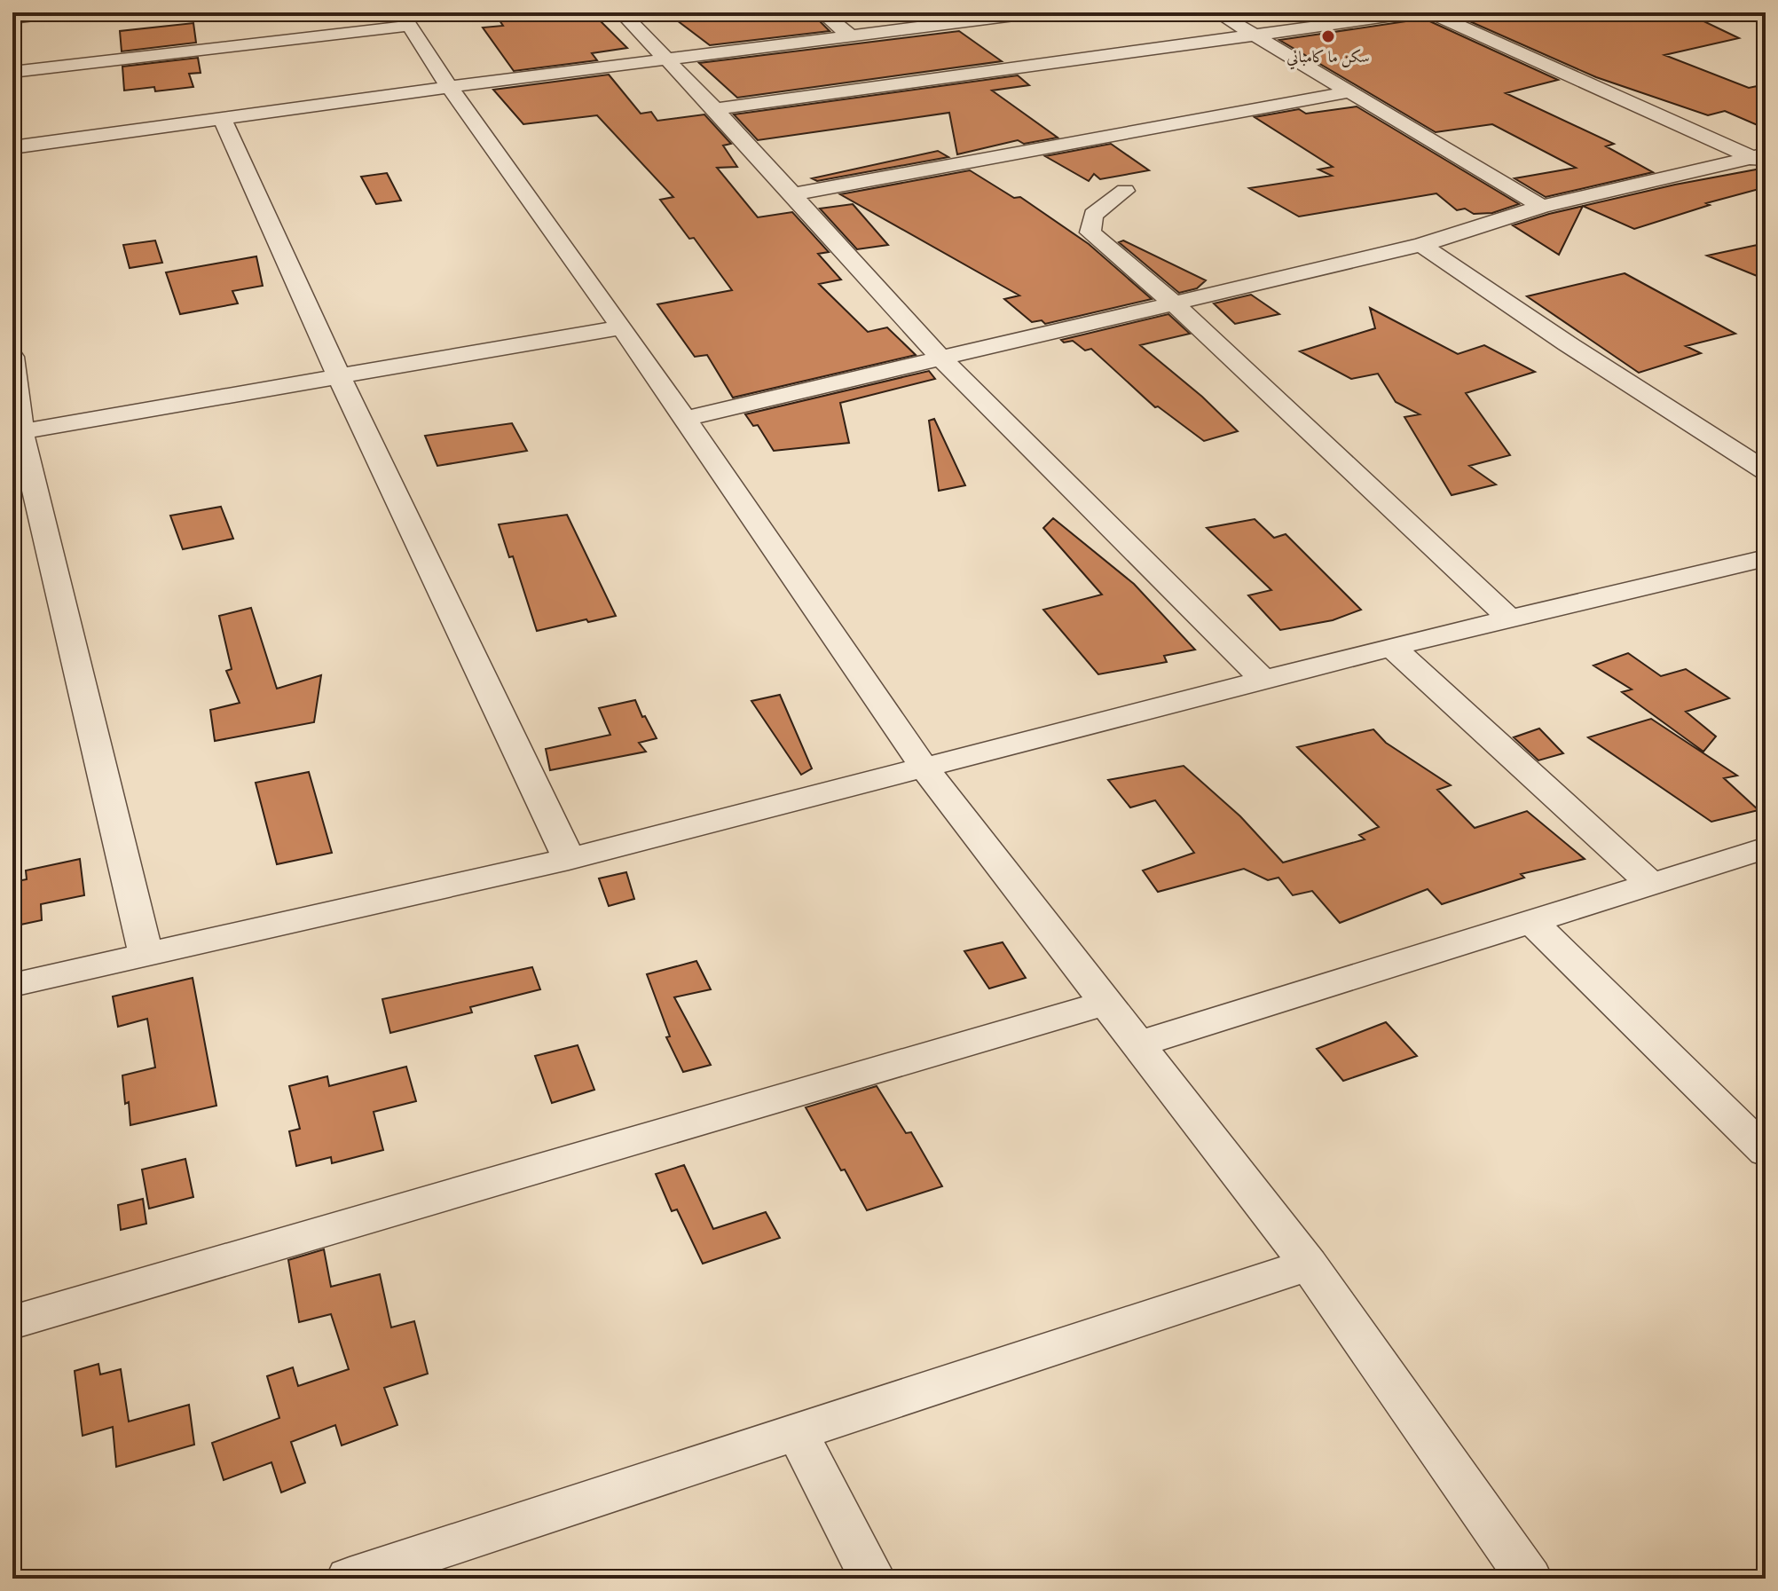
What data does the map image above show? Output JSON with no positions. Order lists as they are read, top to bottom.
{
  "places": ["سكن ما كامباني"]
}
